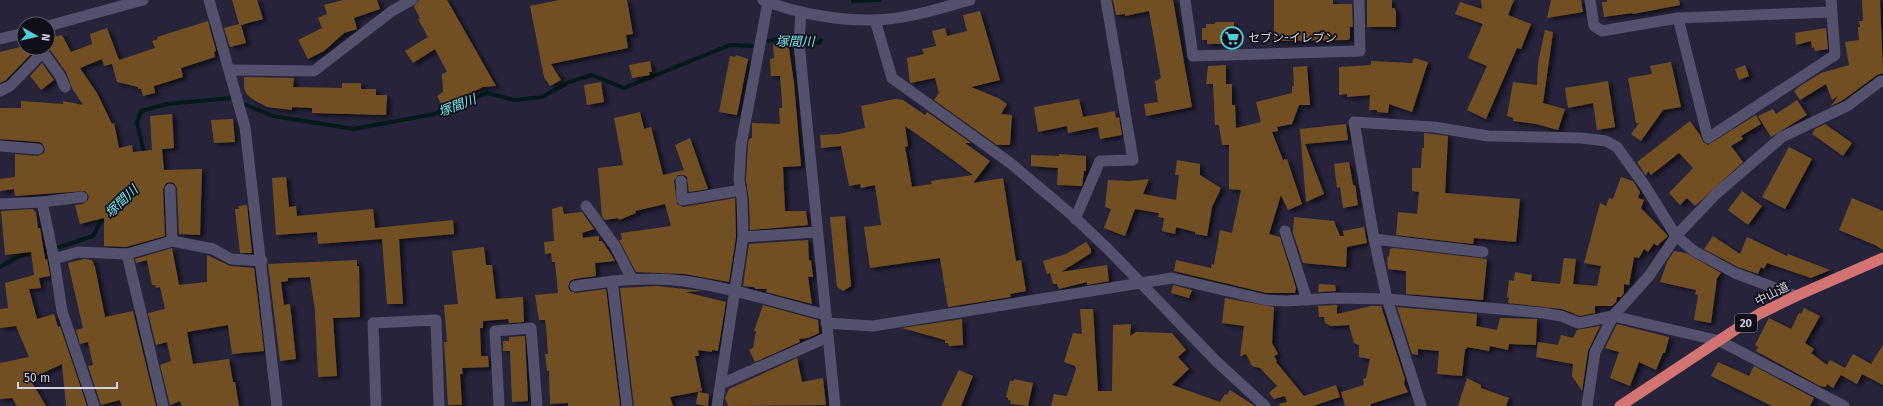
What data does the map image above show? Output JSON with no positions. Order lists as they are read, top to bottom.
{
  "streets": {
    "highway": ["中山道", "20"]
  },
  "water": ["塚間川"],
  "places": {
    "supermarket": ["セブン-イレブン"]
  },
  "scale_bar": "50 m",
  "north": "right"
}
